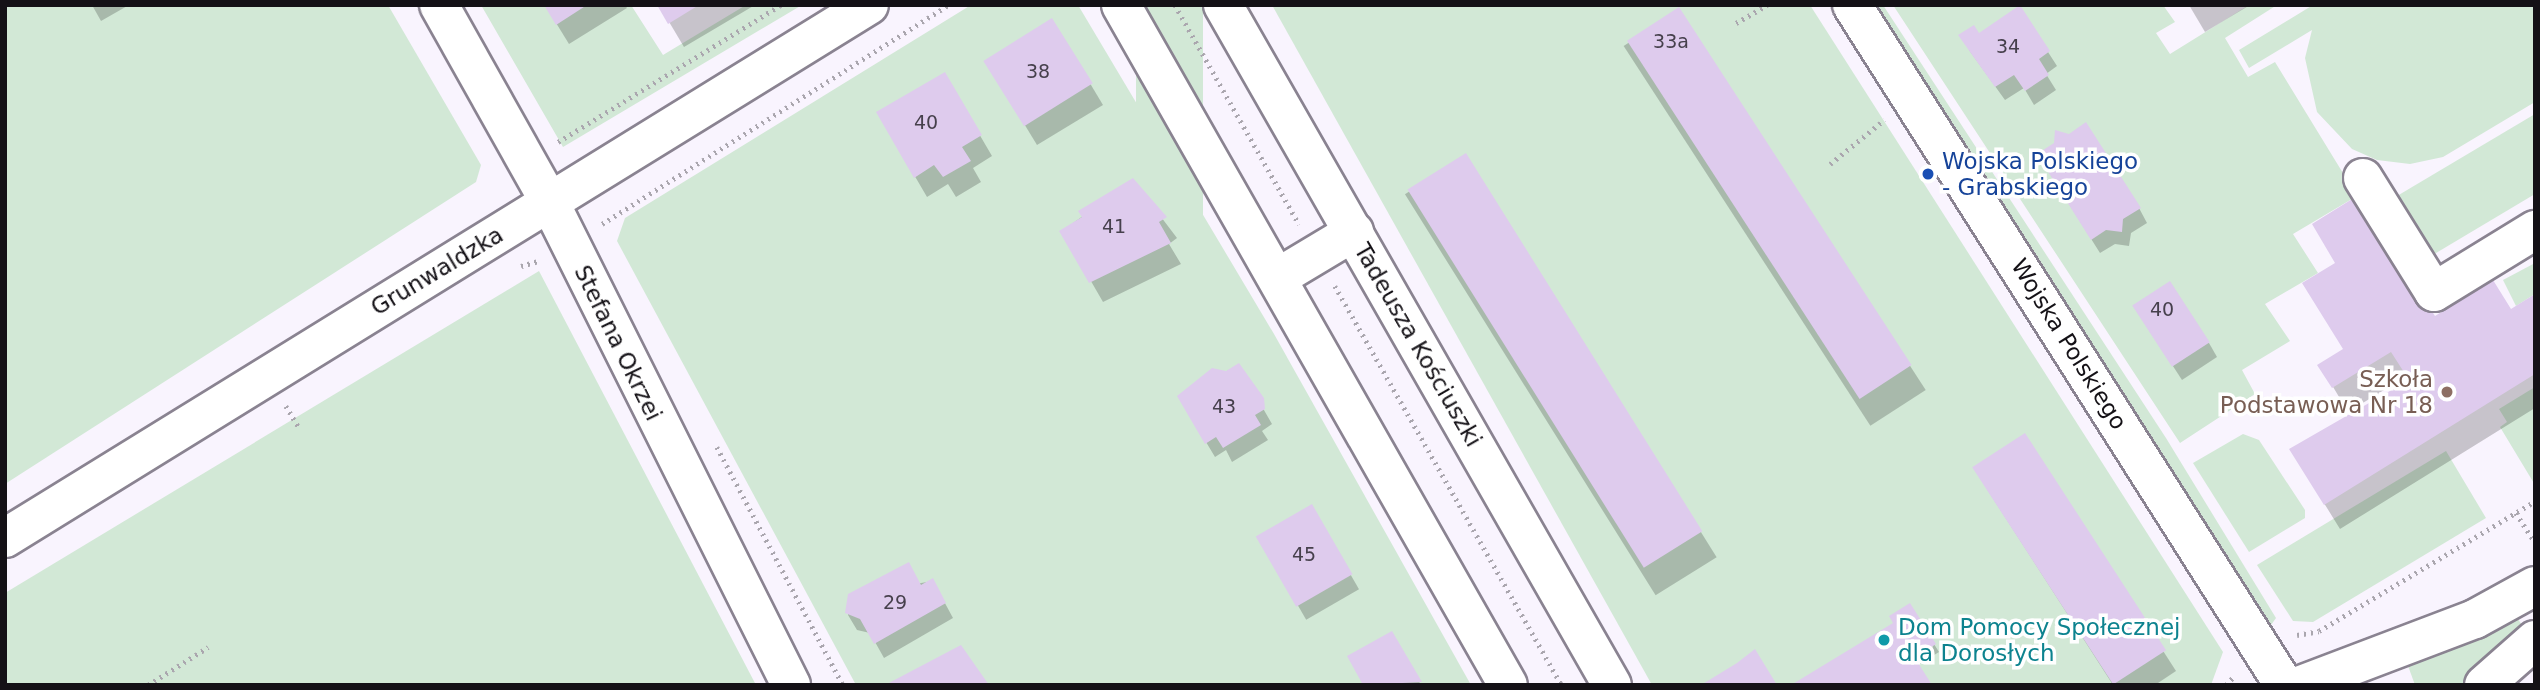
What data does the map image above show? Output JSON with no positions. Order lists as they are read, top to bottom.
{
  "streets": {
    "street": [
      "Grunwaldzka",
      "Stefana Okrzei",
      "Wojska Polskiego",
      "Tadeusza Kościuszki"
    ]
  },
  "crossings": [
    ["Grunwaldzka", "Stefana Okrzei"]
  ],
  "places": ["Wojska Polskiego - Grabskiego", "Szkoła Podstawowa Nr 18", "Dom Pomocy Społecznej dla Dorosłych"],
  "house_numbers": [
    "33a",
    "34",
    "38",
    "40",
    "41",
    "40",
    "43",
    "45",
    "29"
  ]
}
